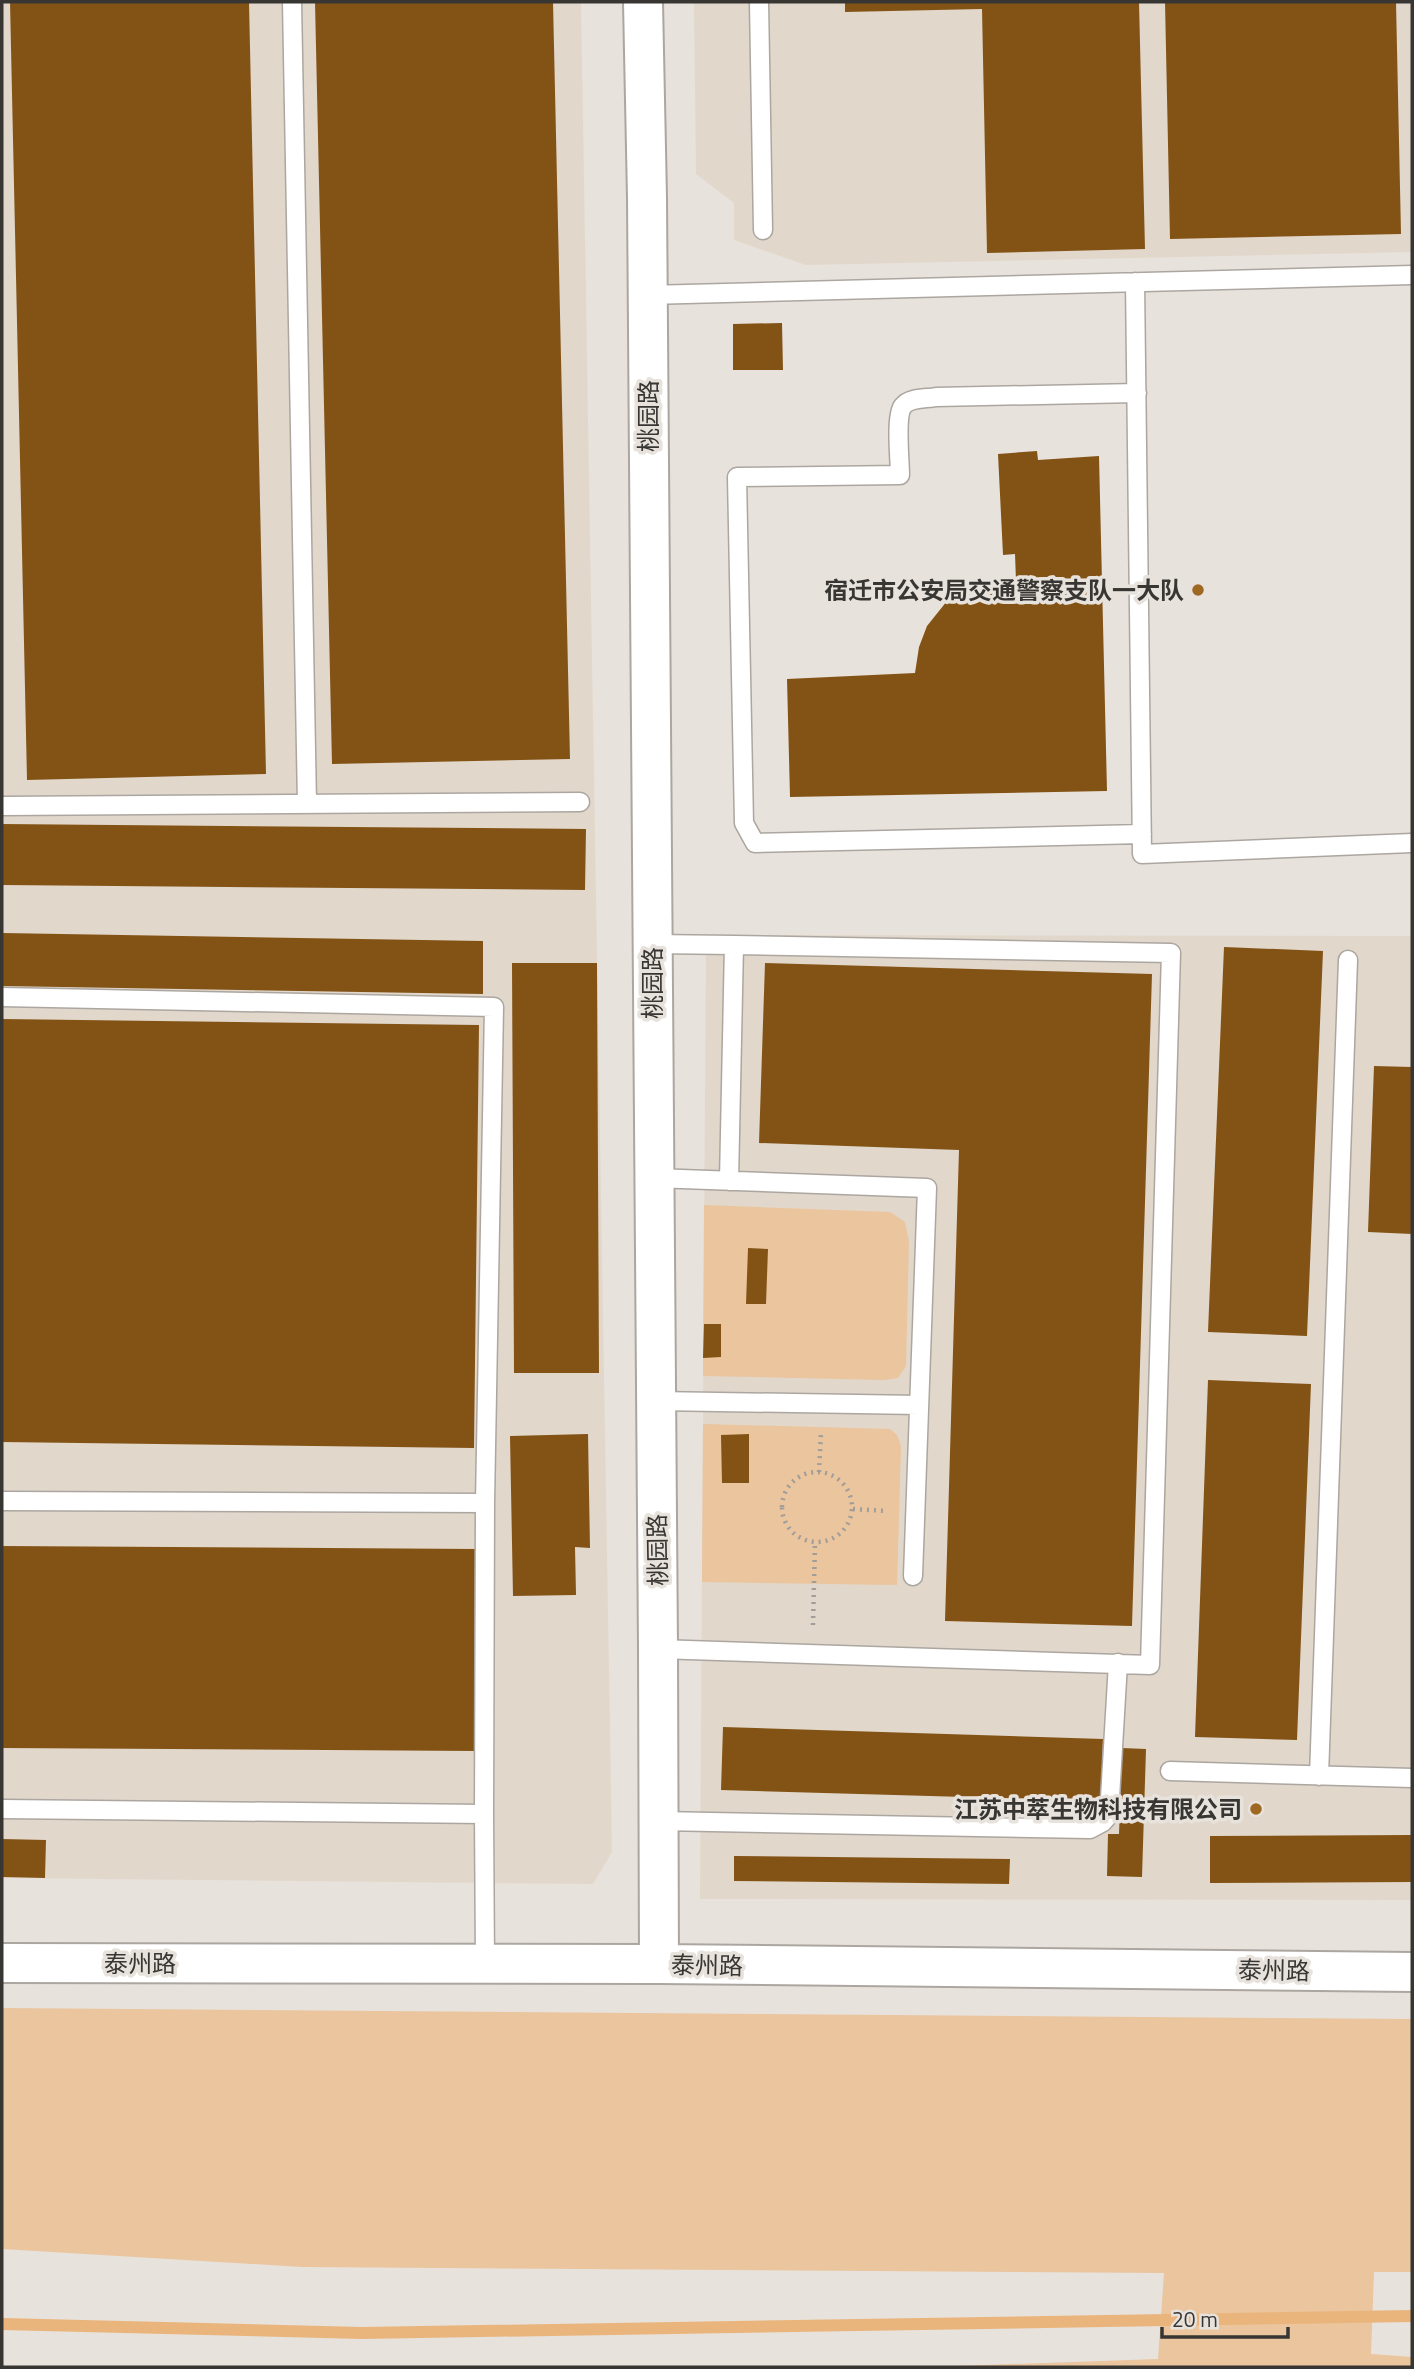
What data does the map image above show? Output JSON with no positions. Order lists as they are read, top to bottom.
{
  "streets": {
    "street": ["桃园路", "泰州路"]
  },
  "crossings": [
    ["桃园路", "泰州路"]
  ],
  "places": ["宿迁市公安局交通警察支队一大队", "江苏中萃生物科技有限公司"],
  "scale_bar": "20 m"
}
